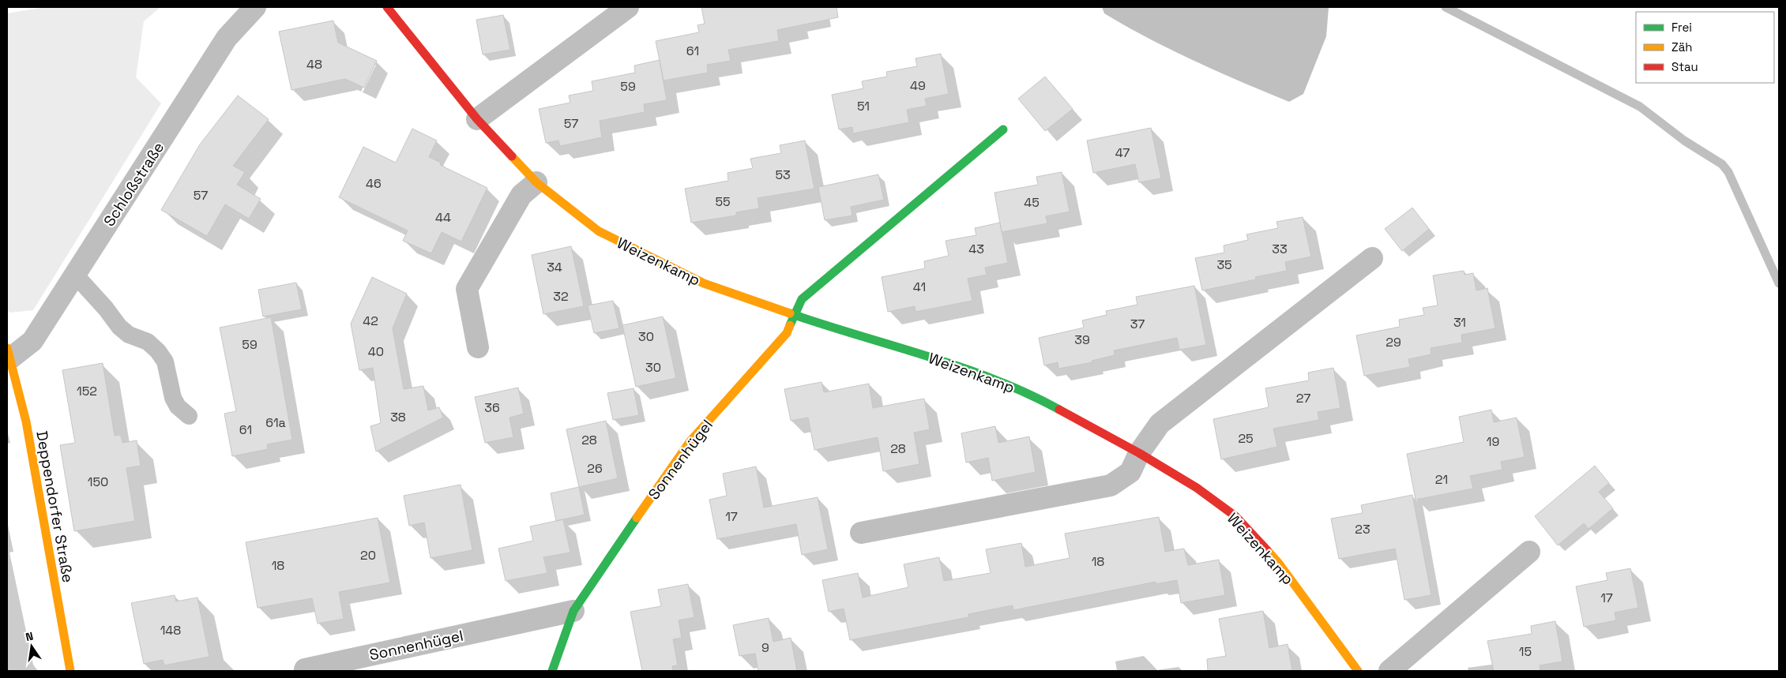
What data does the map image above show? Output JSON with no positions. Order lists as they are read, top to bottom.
{
  "streets": {
    "street": [
      "Schloßstraße",
      "Weizenkamp",
      "Sonnenhügel",
      "Deppendorfer Straße"
    ]
  },
  "crossings": [
    ["Schloßstraße", "Deppendorfer Straße"],
    ["Weizenkamp", "Sonnenhügel"]
  ],
  "house_numbers": [
    "61",
    "48",
    "49",
    "59",
    "51",
    "57",
    "47",
    "53",
    "46",
    "57",
    "55",
    "45",
    "44",
    "43",
    "33",
    "35",
    "34",
    "41",
    "32",
    "42",
    "31",
    "37",
    "30",
    "39",
    "29",
    "59",
    "40",
    "30",
    "152",
    "27",
    "36",
    "38",
    "61a",
    "61",
    "25",
    "28",
    "19",
    "28",
    "26",
    "21",
    "150",
    "17",
    "23",
    "20",
    "18",
    "18",
    "17",
    "148",
    "9",
    "15"
  ],
  "legend": ["Frei", "Zäh", "Stau"],
  "north": "top"
}
